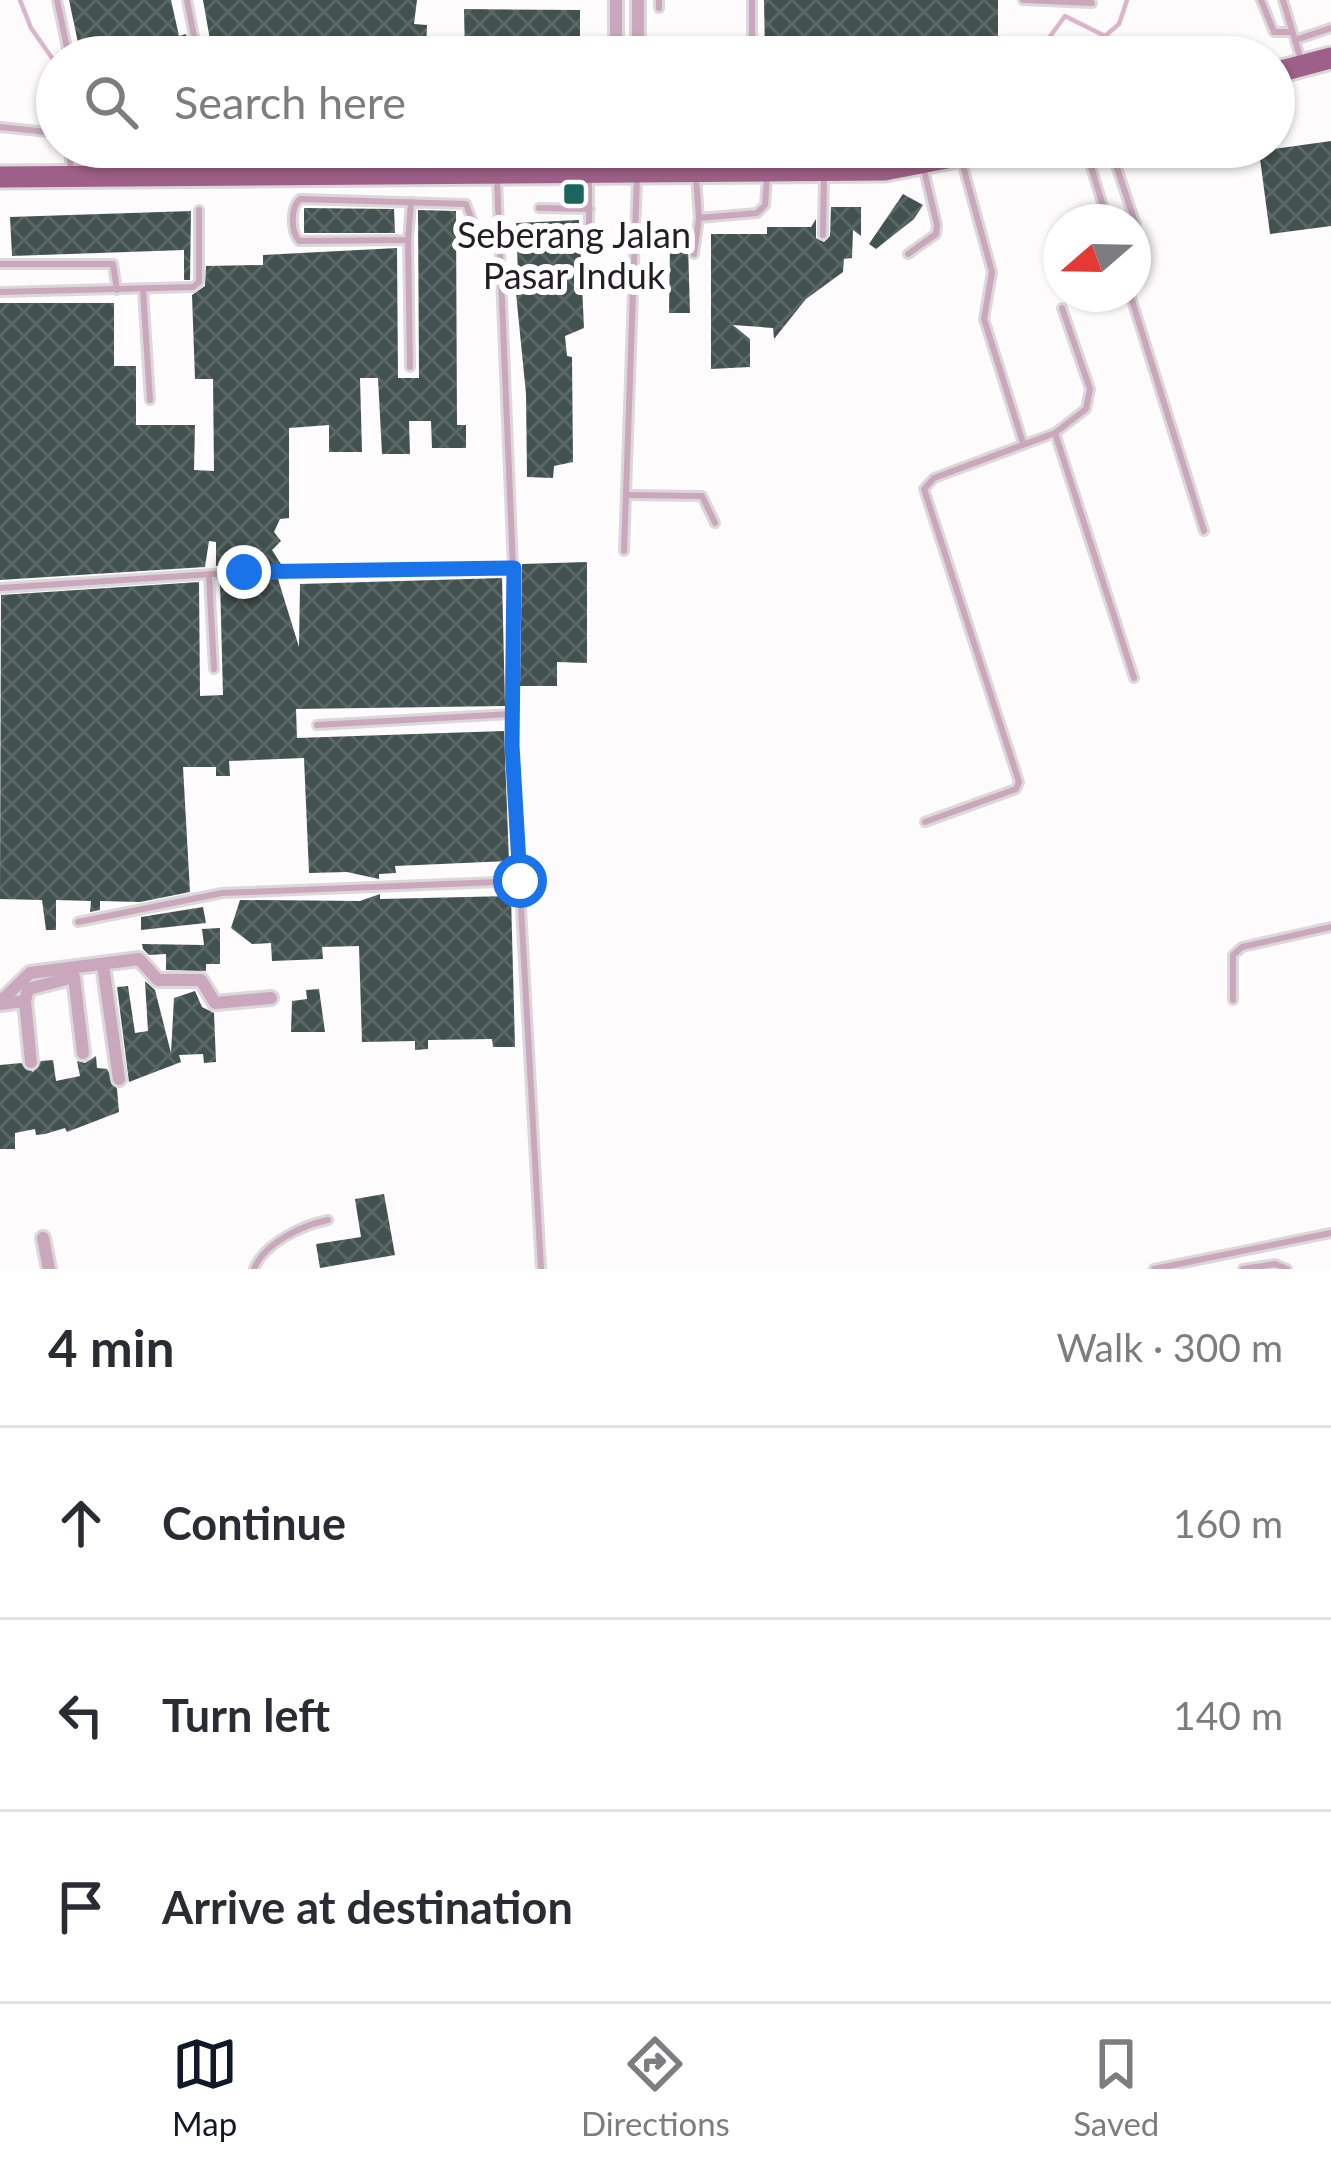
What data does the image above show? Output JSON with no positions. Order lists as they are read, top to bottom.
{
  "places": {
    "transit": ["Seberang Jalan Pasar Induk"]
  },
  "north": "left",
  "page": {
    "search": "Search here",
    "heading": ["4 min", "Walk · 300 m"],
    "list": [
      ["Continue", "160 m"],
      ["Turn left", "140 m"],
      "Arrive at destination"
    ],
    "nav": ["Map", "Directions", "Saved"]
  }
}
